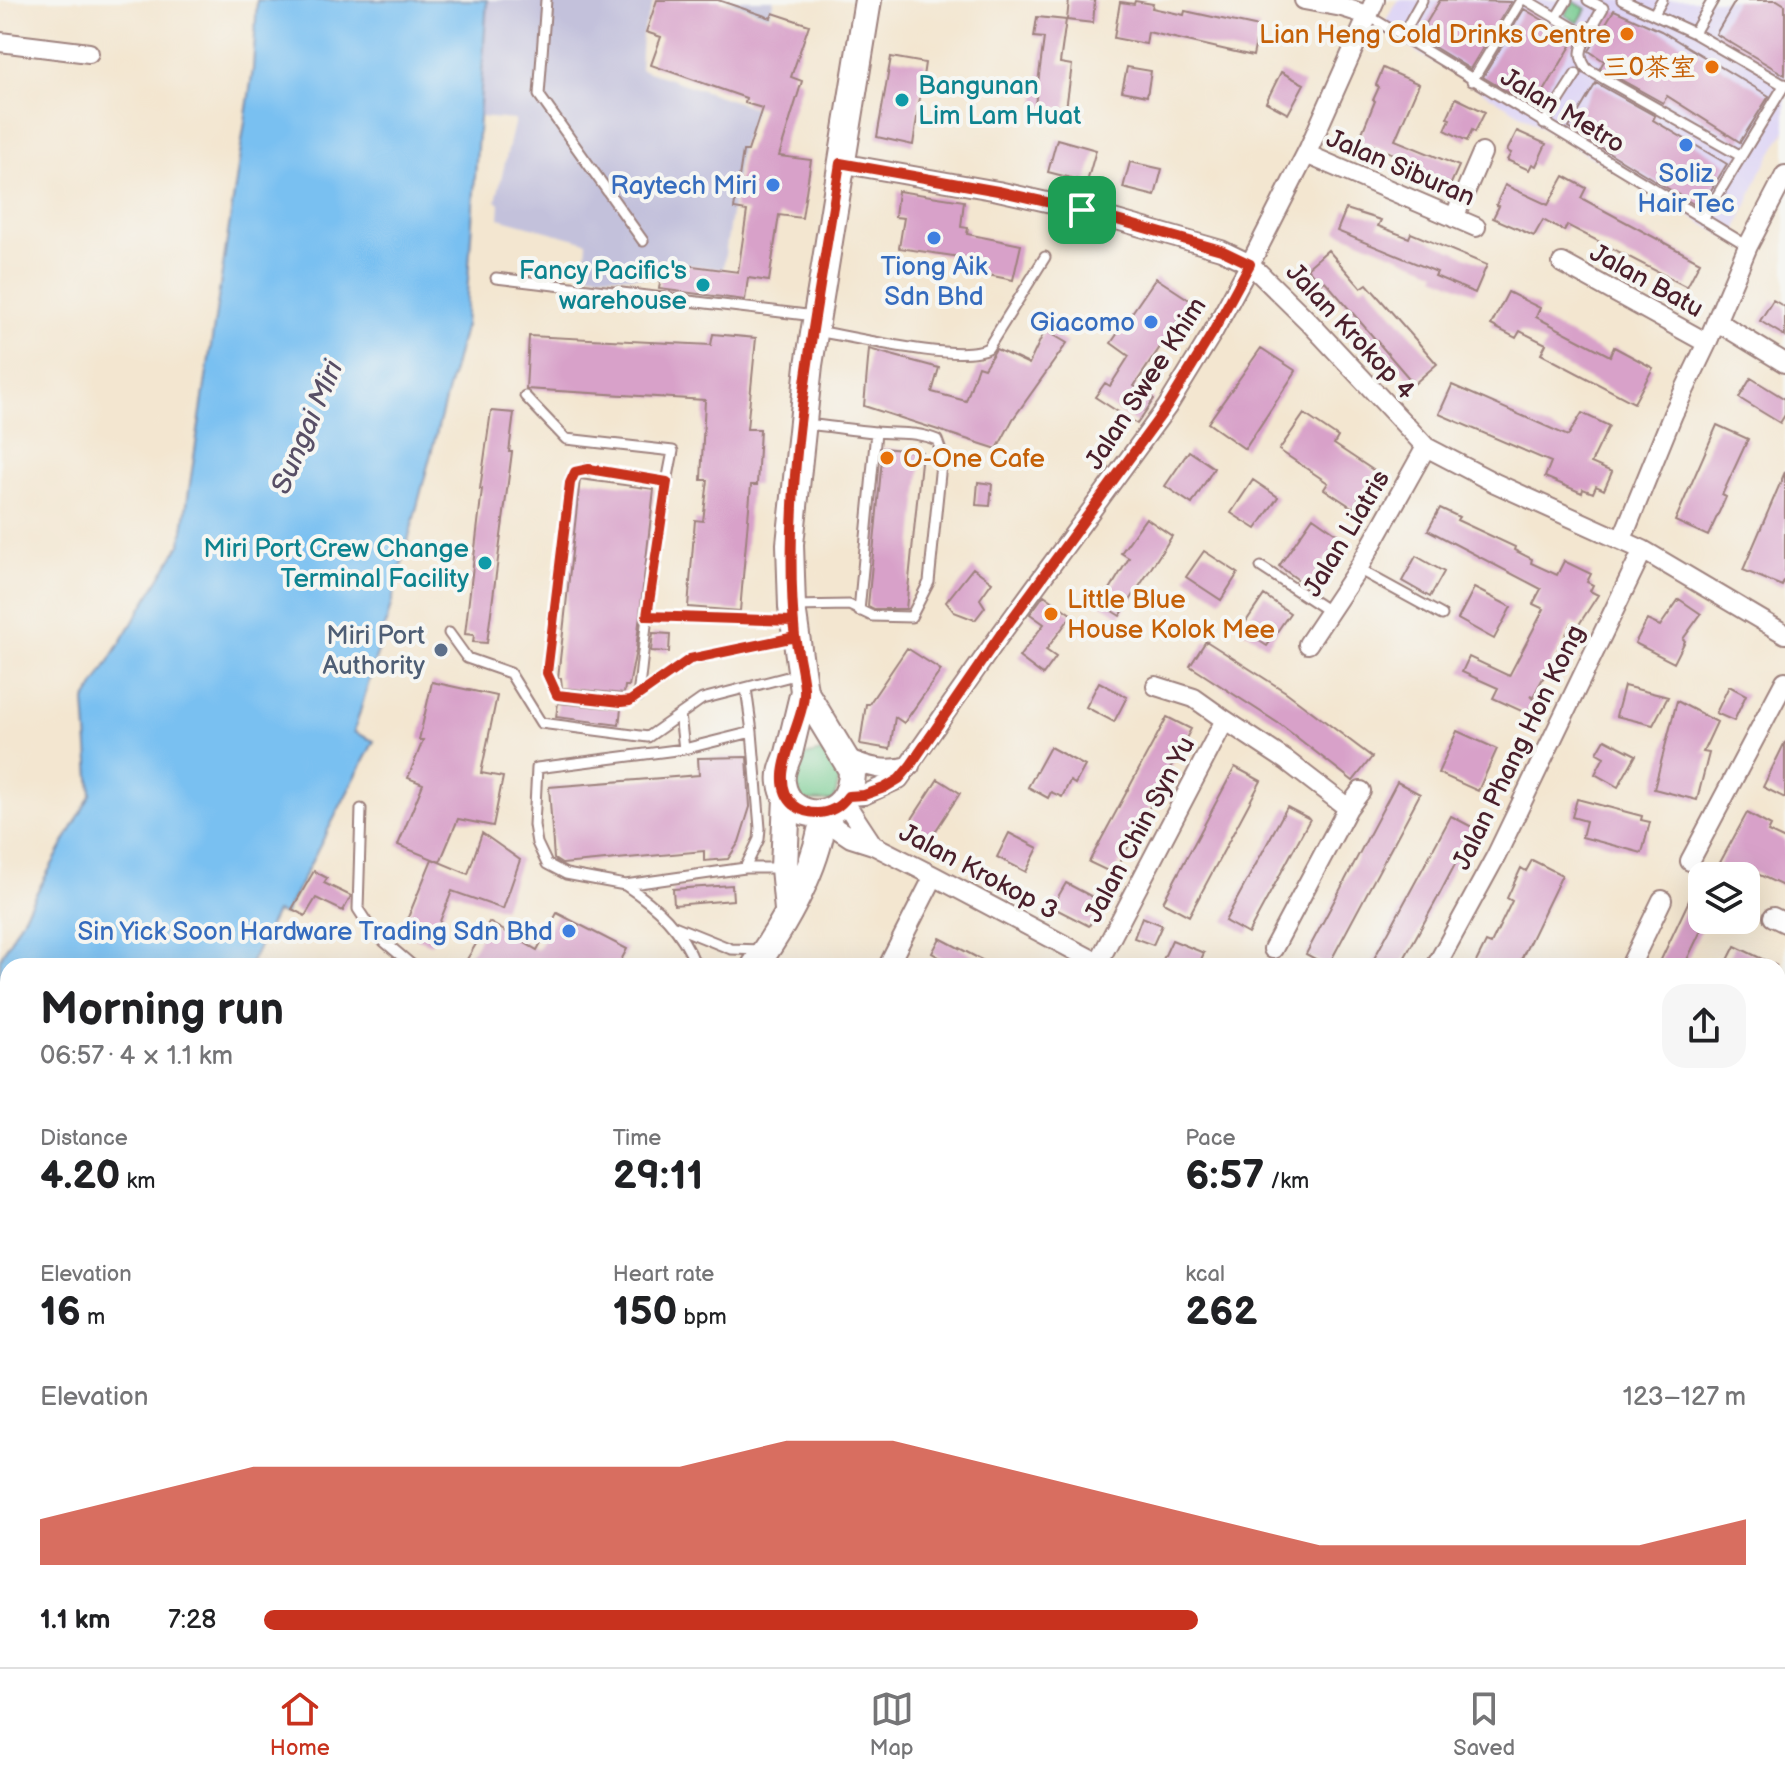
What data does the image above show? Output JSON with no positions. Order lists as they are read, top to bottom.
{
  "streets": {
    "street": [
      "Jalan Siburan",
      "Jalan Batu",
      "Jalan Krokop 4",
      "Jalan Swee Khim",
      "Jalan Liatris",
      "Jalan Phang Hon Kong",
      "Jalan Chin Syn Yu",
      "Jalan Krokop 3"
    ],
    "lane": ["Jalan Metro"]
  },
  "crossings": [
    ["Jalan Metro", "Jalan Swee Khim"],
    ["Jalan Siburan", "Jalan Swee Khim"],
    ["Jalan Krokop 4", "Jalan Swee Khim"],
    ["Jalan Krokop 4", "Jalan Liatris"],
    ["Jalan Krokop 4", "Jalan Phang Hon Kong"],
    ["Jalan Swee Khim", "Jalan Krokop 3"]
  ],
  "water": ["Sungai Miri"],
  "places": [
    "Lian Heng Cold Drinks Centre",
    "三0茶室",
    "Bangunan Lim Lam Huat",
    "Soliz Hair Tec",
    "Raytech Miri",
    "Tiong Aik Sdn Bhd",
    "Fancy Pacific's warehouse",
    "Giacomo",
    "O-One Cafe",
    "Miri Port Crew Change Terminal Facility",
    "Little Blue House Kolok Mee",
    "Miri Port Authority",
    "Sin Yick Soon Hardware Trading Sdn Bhd"
  ],
  "page": {
    "heading": ["Morning run", "06:57 · 4 × 1.1 km"],
    "stats": [
      ["Distance", "4.20 km"],
      ["Time", "29:11"],
      ["Pace", "6:57 /km"],
      ["Elevation", "16 m"],
      ["Heart rate", "150 bpm"],
      ["kcal", "262"]
    ],
    "chart": ["Elevation", "123–127 m"],
    "list": [
      {
        "name": "1.1 km",
        "note": "7:28"
      }
    ],
    "tabs": ["Home", "Map", "Saved"]
  }
}
